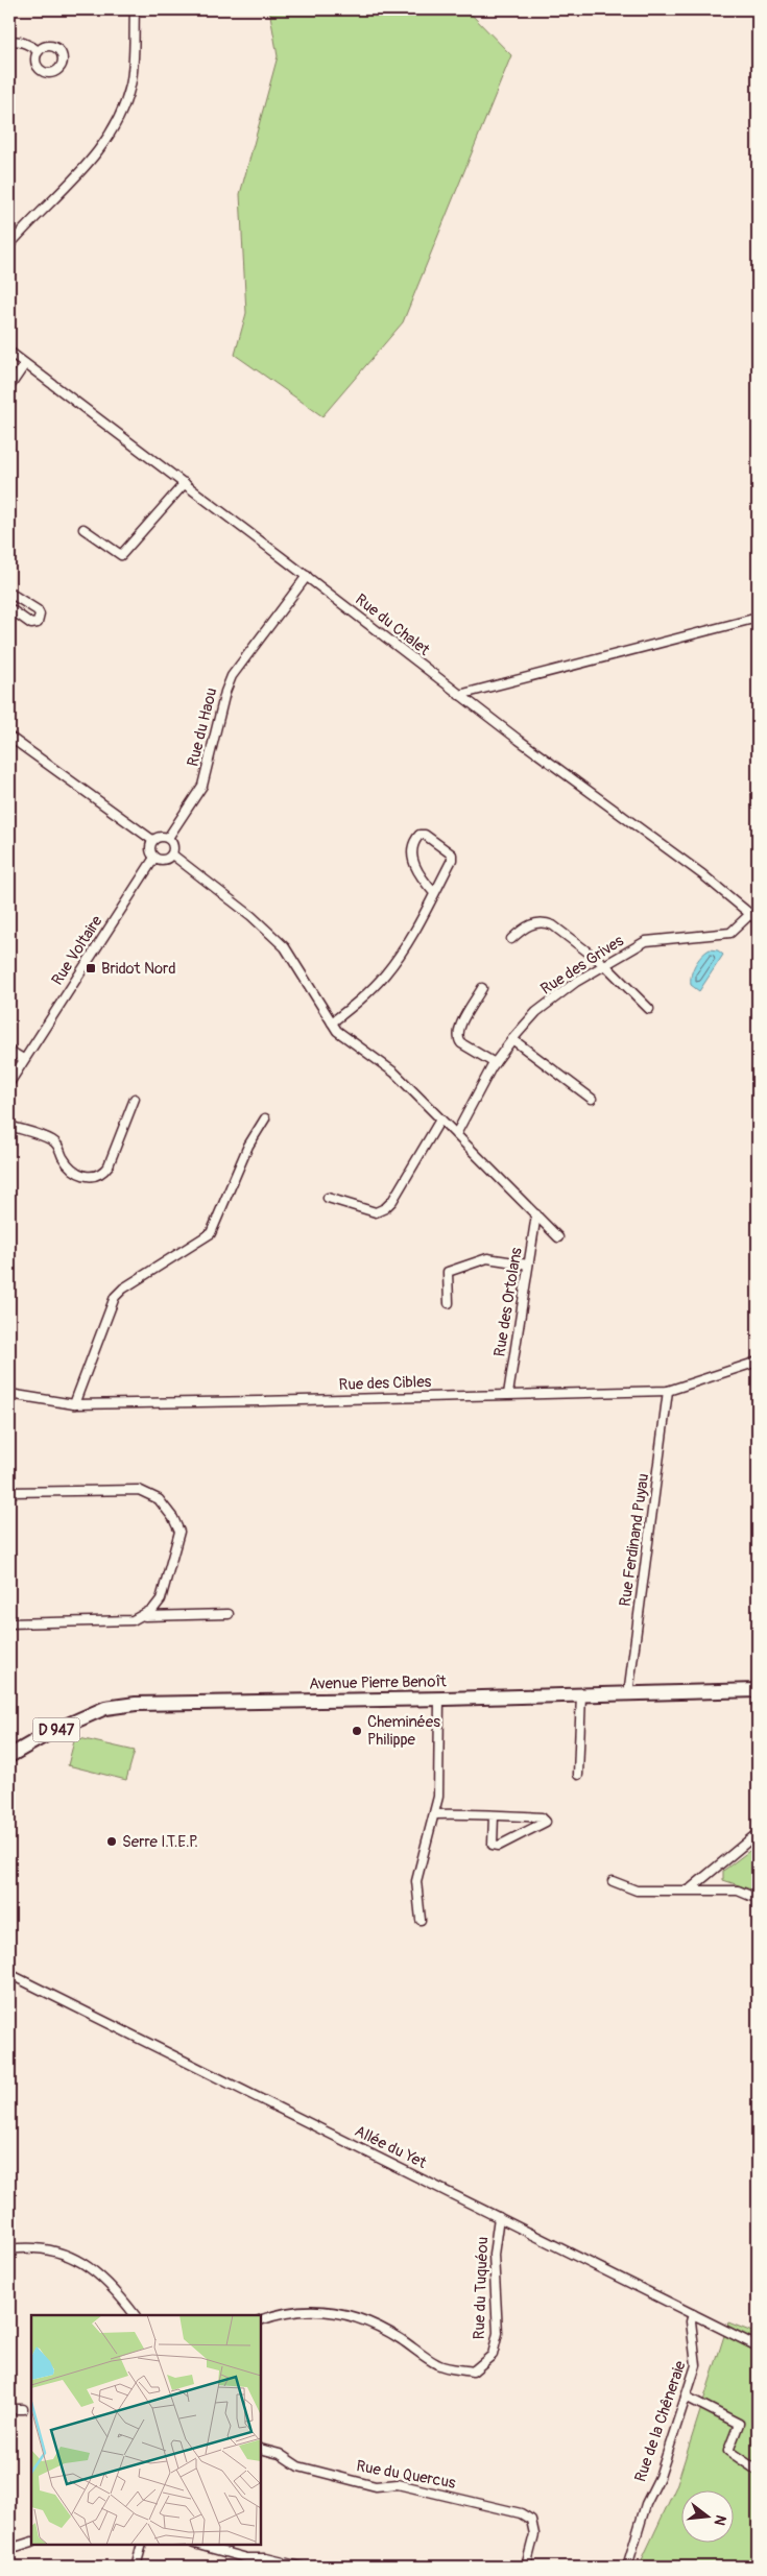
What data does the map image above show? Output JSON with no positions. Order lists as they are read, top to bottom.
{
  "streets": {
    "main road": ["Avenue Pierre Benoît", "D 947"],
    "street": [
      "Rue du Chalet",
      "Rue du Haou",
      "Rue Voltaire",
      "Rue des Grives",
      "Rue des Ortolans",
      "Rue des Cibles",
      "Rue Ferdinand Puyau",
      "Allée du Yet",
      "Rue du Tuquéou",
      "Rue de la Chêneraie",
      "Rue du Quercus"
    ]
  },
  "crossings": [
    ["Rue du Chalet", "Rue du Haou"],
    ["Rue du Chalet", "Rue des Grives"],
    ["Rue du Haou", "Rue Voltaire"],
    ["Rue des Ortolans", "Rue des Cibles"],
    ["Rue des Cibles", "Rue Ferdinand Puyau"],
    ["Rue Ferdinand Puyau", "Avenue Pierre Benoît"],
    ["Allée du Yet", "Rue du Tuquéou"],
    ["Allée du Yet", "Rue de la Chêneraie"]
  ],
  "places": {
    "transit": ["Bridot Nord"],
    "other": ["Cheminées Philippe", "Serre I.T.E.P."]
  },
  "north": "right"
}
